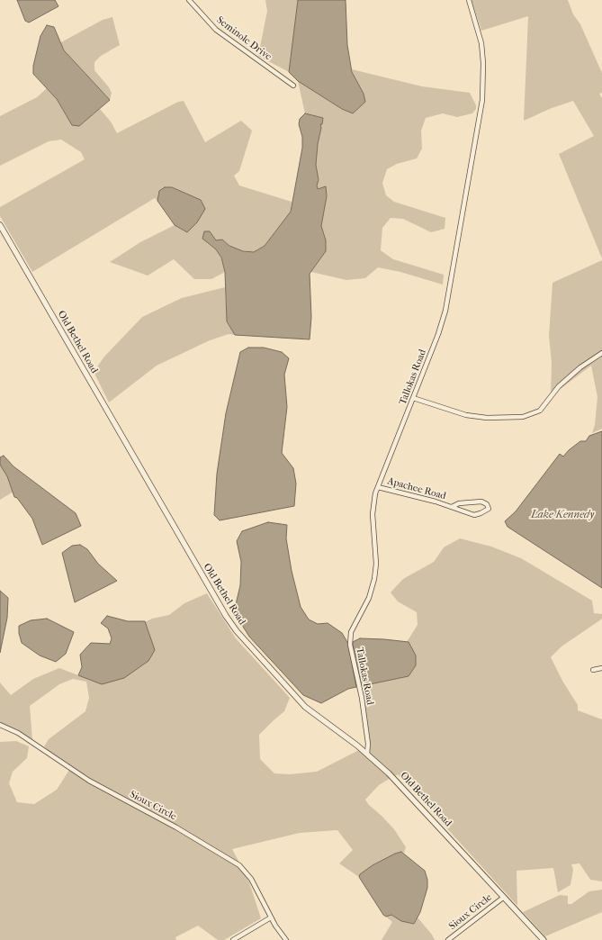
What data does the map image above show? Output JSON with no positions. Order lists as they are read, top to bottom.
{
  "streets": {
    "street": [
      "Seminole Drive",
      "Old Bethel Road",
      "Tallokas Road",
      "Apachee Road",
      "Sioux Circle"
    ]
  },
  "crossings": [
    ["Old Bethel Road", "Tallokas Road"],
    ["Old Bethel Road", "Sioux Circle"],
    ["Tallokas Road", "Apachee Road"]
  ],
  "water": ["Lake Kennedy"]
}
